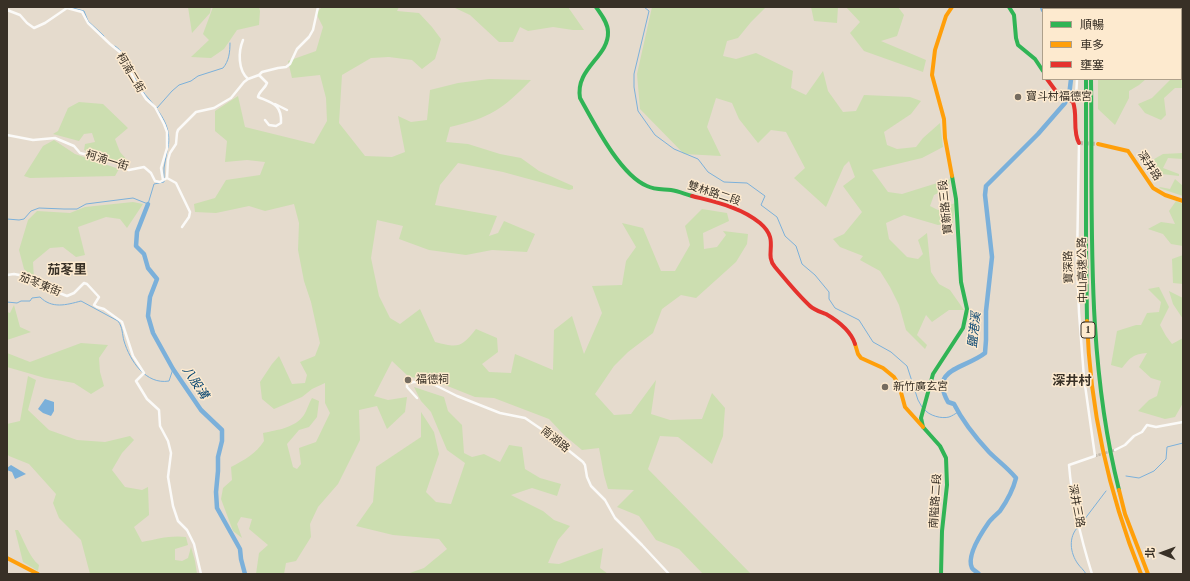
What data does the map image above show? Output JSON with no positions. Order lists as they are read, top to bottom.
{
  "streets": {
    "main road": [
      "深井路",
      "雙林路二段",
      "寶新路三段",
      "寶深路",
      "中山高速公路",
      "1",
      "南隘路二段"
    ],
    "street": [
      "柯湳二街",
      "柯湳一街",
      "茄苳東街",
      "南湖路",
      "深井三路"
    ]
  },
  "crossings": [
    ["柯湳二街", "柯湳一街"],
    ["雙林路二段", "寶新路三段"],
    ["雙林路二段", "南隘路二段"],
    ["寶新路三段", "南隘路二段"],
    ["寶深路", "深井三路"]
  ],
  "districts": ["茄苳里", "深井村"],
  "water": ["鹽港溪", "八股溝"],
  "places": ["寶斗村福德宮", "福德祠", "新竹廣玄宮"],
  "legend": ["順暢", "車多", "壅塞"],
  "north": "left"
}
